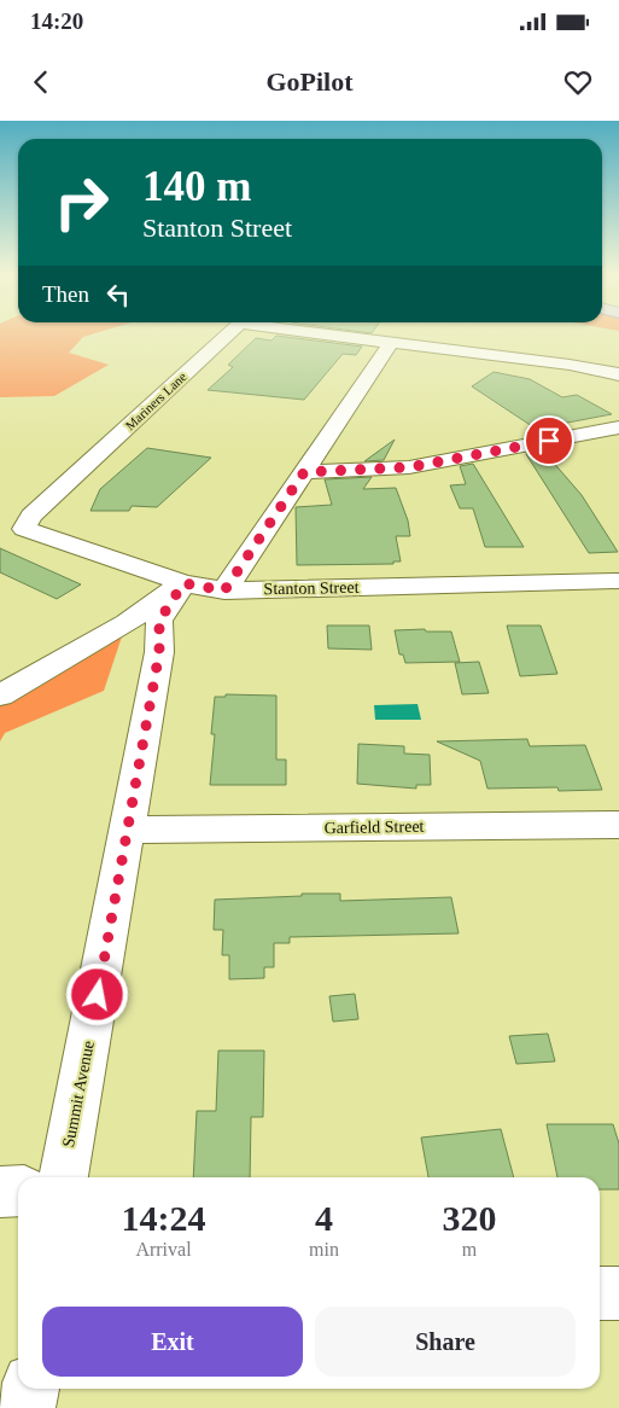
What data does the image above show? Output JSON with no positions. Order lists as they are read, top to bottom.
{
  "streets": {
    "street": [
      "Mariners Lane",
      "Stanton Street",
      "Garfield Street",
      "Summit Avenue"
    ]
  },
  "crossings": [
    ["Mariners Lane", "Stanton Street"],
    ["Mariners Lane", "Summit Avenue"],
    ["Stanton Street", "Summit Avenue"],
    ["Garfield Street", "Summit Avenue"]
  ],
  "page": {
    "status": "14:20",
    "header": "GoPilot",
    "turn": ["140 m", "Stanton Street"],
    "then": "Then",
    "eta": [
      "14:24",
      "Arrival",
      "4",
      "min",
      "320",
      "m"
    ],
    "buttons": ["Exit", "Share"]
  }
}
